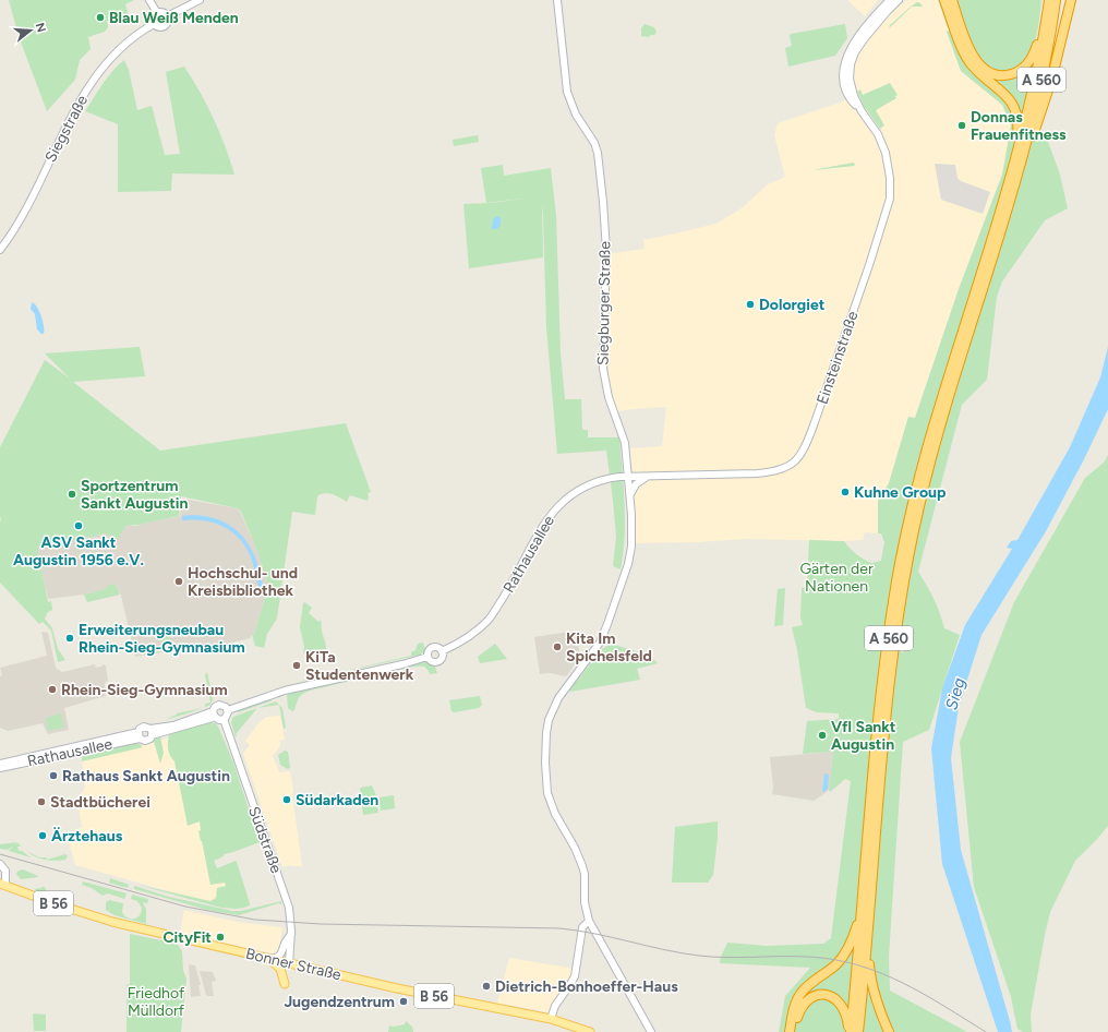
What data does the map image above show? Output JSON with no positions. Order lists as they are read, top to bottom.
{
  "streets": {
    "highway": ["A 560"],
    "main road": ["B 56", "Bonner Straße"],
    "street": [
      "Siegstraße",
      "Siegburger Straße",
      "Einsteinstraße",
      "Rathausallee",
      "Südstraße"
    ]
  },
  "crossings": [
    ["Siegburger Straße", "Einsteinstraße"],
    ["Siegburger Straße", "Rathausallee"],
    ["Einsteinstraße", "Rathausallee"],
    ["Rathausallee", "Südstraße"],
    ["Südstraße", "Bonner Straße"]
  ],
  "water": ["Sieg"],
  "parks": ["Gärten der Nationen", "Friedhof Mülldorf"],
  "places": [
    "Blau Weiß Menden",
    "Donnas Frauenfitness",
    "Dolorgiet",
    "Kuhne Group",
    "Sportzentrum Sankt Augustin",
    "ASV Sankt Augustin 1956 e.V.",
    "Hochschul- und Kreisbibliothek",
    "Erweiterungsneubau Rhein-Sieg-Gymnasium",
    "Kita Im Spichelsfeld",
    "KiTa Studentenwerk",
    "Rhein-Sieg-Gymnasium",
    "Vfl Sankt Augustin",
    "Rathaus Sankt Augustin",
    "Südarkaden",
    "Stadtbücherei",
    "Ärztehaus",
    "CityFit",
    "Dietrich-Bonhoeffer-Haus",
    "Jugendzentrum"
  ],
  "north": "right"
}
